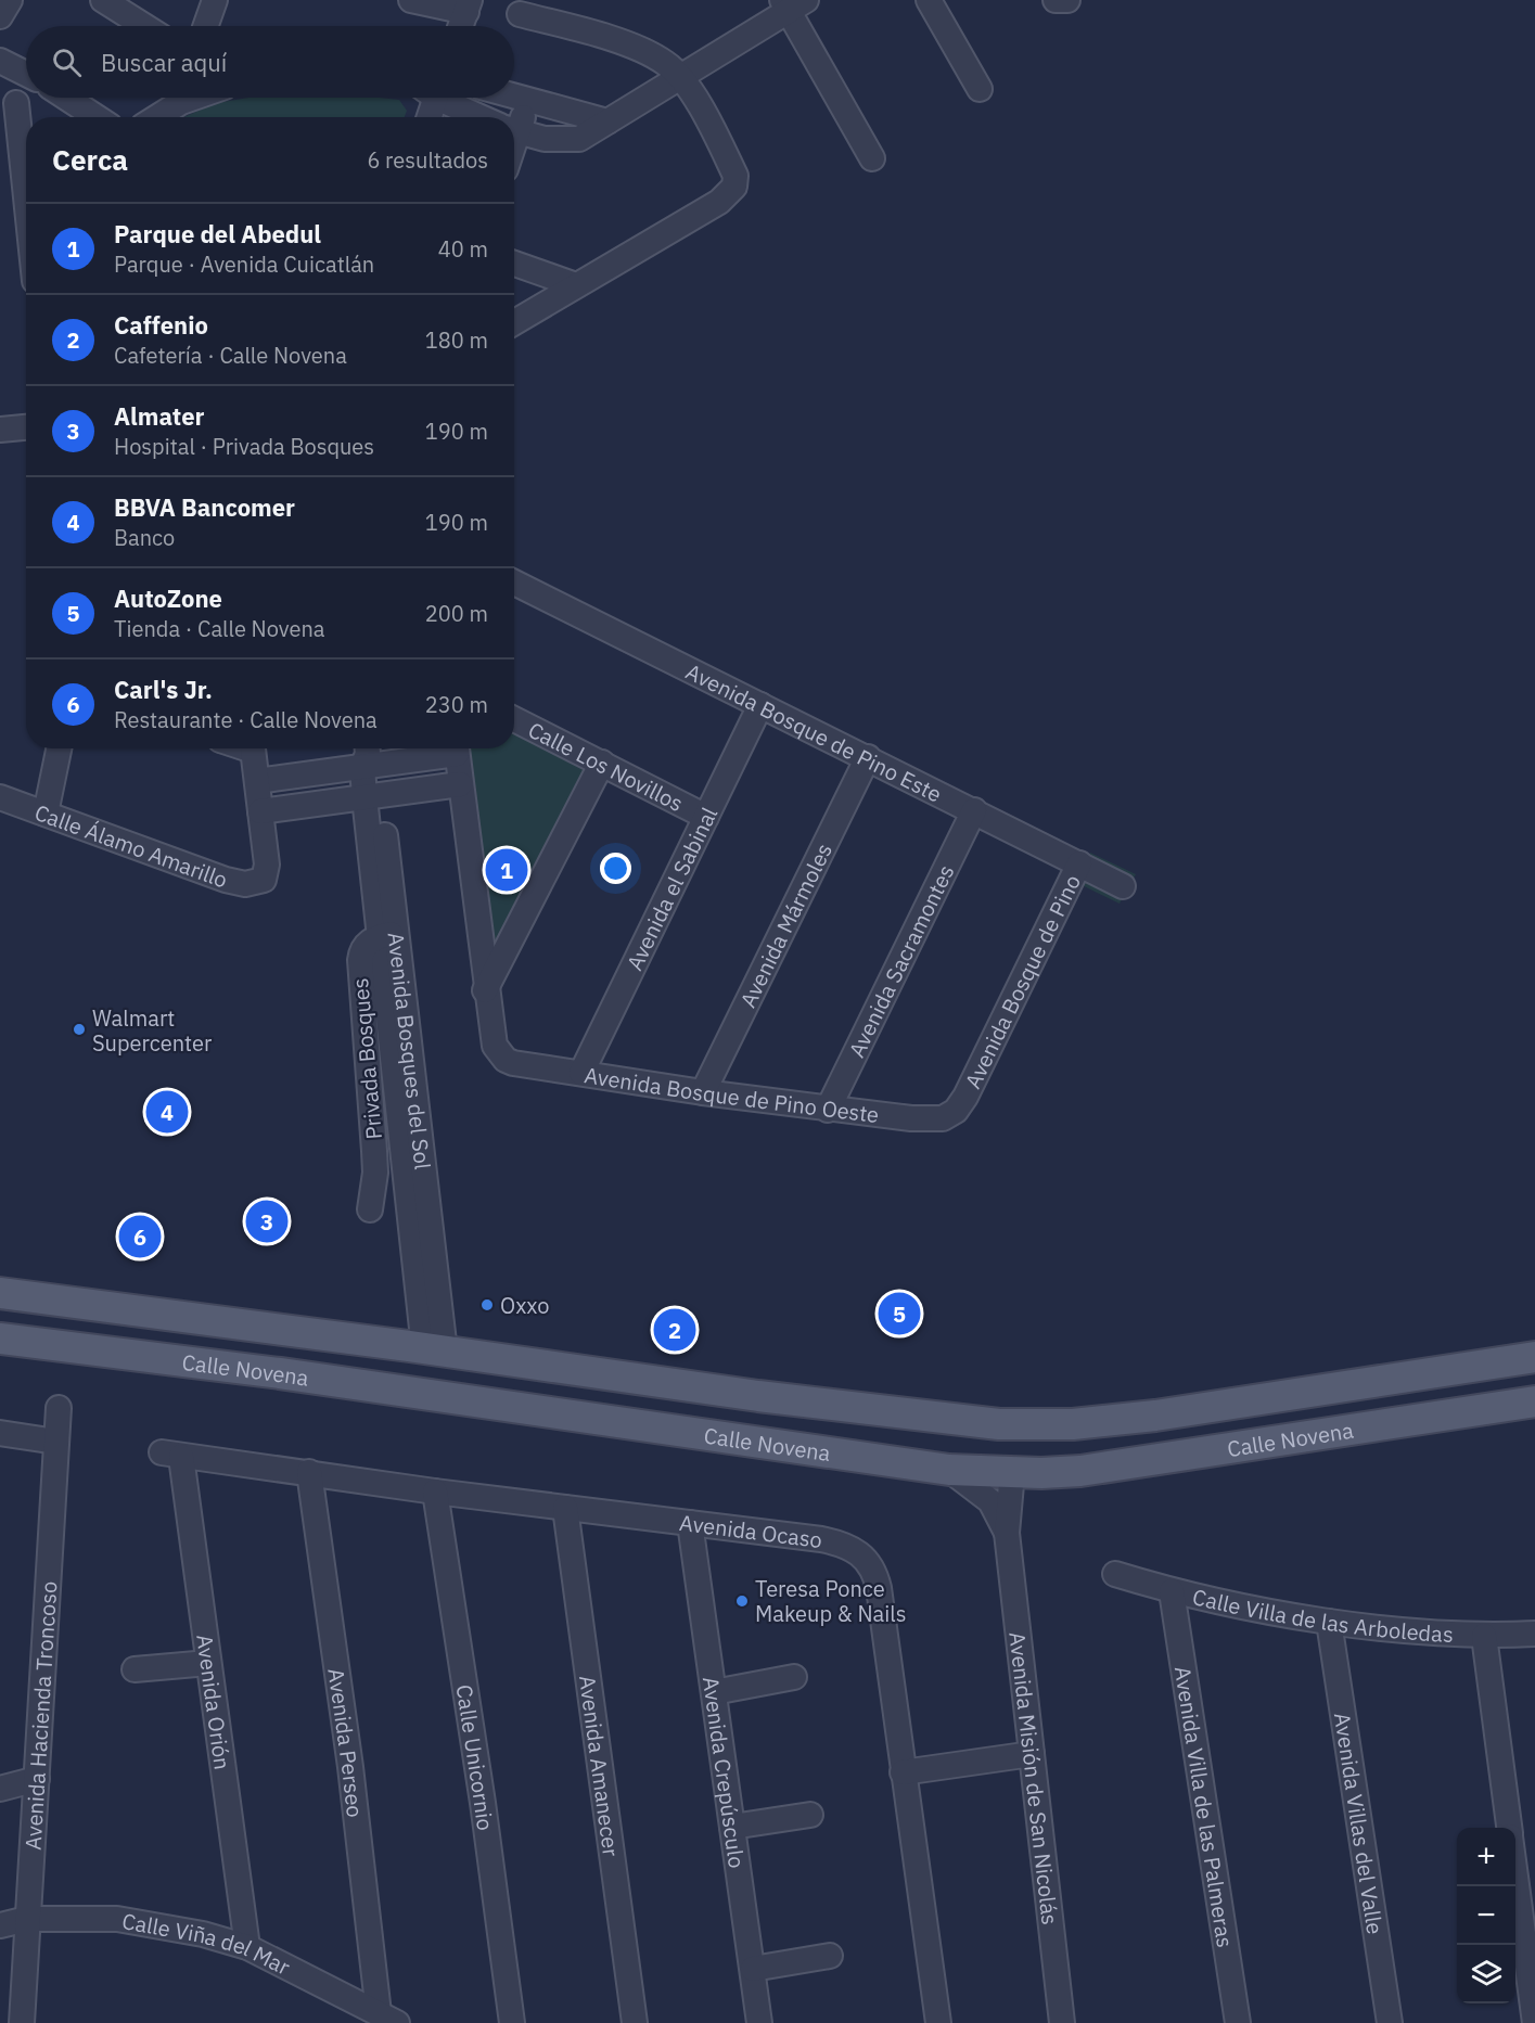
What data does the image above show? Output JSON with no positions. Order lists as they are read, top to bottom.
{
  "streets": {
    "main road": ["Calle Novena"],
    "street": [
      "Avenida Bosque de Pino Este",
      "Calle Los Novillos",
      "Calle Álamo Amarillo",
      "Avenida el Sabinal",
      "Avenida Mármoles",
      "Avenida Sacramontes",
      "Avenida Bosque de Pino",
      "Avenida Bosques del Sol",
      "Privada Bosques",
      "Avenida Bosque de Pino Oeste",
      "Avenida Ocaso",
      "Calle Villa de las Arboledas",
      "Avenida Orión",
      "Avenida Hacienda Troncoso",
      "Avenida Perseo",
      "Calle Unicornio",
      "Avenida Amanecer",
      "Avenida Crepúsculo",
      "Avenida Misión de San Nicolás",
      "Avenida Villa de las Palmeras",
      "Avenida Villas del Valle",
      "Calle Viña del Mar"
    ]
  },
  "crossings": [
    ["Avenida Bosque de Pino Este", "Avenida el Sabinal"],
    ["Avenida Bosque de Pino Este", "Avenida Mármoles"],
    ["Avenida Bosque de Pino Este", "Avenida Sacramontes"],
    ["Avenida Bosque de Pino Este", "Avenida Bosque de Pino"],
    ["Calle Los Novillos", "Avenida el Sabinal"],
    ["Avenida el Sabinal", "Avenida Bosque de Pino Oeste"],
    ["Avenida Mármoles", "Avenida Bosque de Pino Oeste"],
    ["Avenida Sacramontes", "Avenida Bosque de Pino Oeste"],
    ["Avenida Bosque de Pino", "Avenida Bosque de Pino Oeste"],
    ["Avenida Bosques del Sol", "Privada Bosques"],
    ["Avenida Bosques del Sol", "Calle Novena"],
    ["Calle Novena", "Avenida Misión de San Nicolás"],
    ["Avenida Ocaso", "Avenida Orión"],
    ["Avenida Ocaso", "Avenida Perseo"],
    ["Avenida Ocaso", "Calle Unicornio"],
    ["Avenida Ocaso", "Avenida Amanecer"],
    ["Avenida Ocaso", "Avenida Crepúsculo"],
    ["Calle Villa de las Arboledas", "Avenida Villa de las Palmeras"],
    ["Calle Villa de las Arboledas", "Avenida Villas del Valle"],
    ["Avenida Orión", "Calle Viña del Mar"],
    ["Avenida Hacienda Troncoso", "Calle Viña del Mar"],
    ["Avenida Perseo", "Calle Viña del Mar"]
  ],
  "places": ["Walmart Supercenter", "Oxxo", "Teresa Ponce Makeup & Nails"],
  "page": {
    "search": "Buscar aquí",
    "heading": ["Cerca", "6 resultados"],
    "list": [
      {
        "mark": "1",
        "name": "Parque del Abedul",
        "note": "Parque · Avenida Cuicatlán",
        "value": "40 m"
      },
      {
        "mark": "2",
        "name": "Caffenio",
        "note": "Cafetería · Calle Novena",
        "value": "180 m"
      },
      {
        "mark": "3",
        "name": "Almater",
        "note": "Hospital · Privada Bosques",
        "value": "190 m"
      },
      {
        "mark": "4",
        "name": "BBVA Bancomer",
        "note": "Banco",
        "value": "190 m"
      },
      {
        "mark": "5",
        "name": "AutoZone",
        "note": "Tienda · Calle Novena",
        "value": "200 m"
      },
      {
        "mark": "6",
        "name": "Carl's Jr.",
        "note": "Restaurante · Calle Novena",
        "value": "230 m"
      }
    ],
    "pins": [
      "1",
      "4",
      "3",
      "6",
      "5",
      "2"
    ],
    "map_buttons": ["+", "−"]
  }
}
